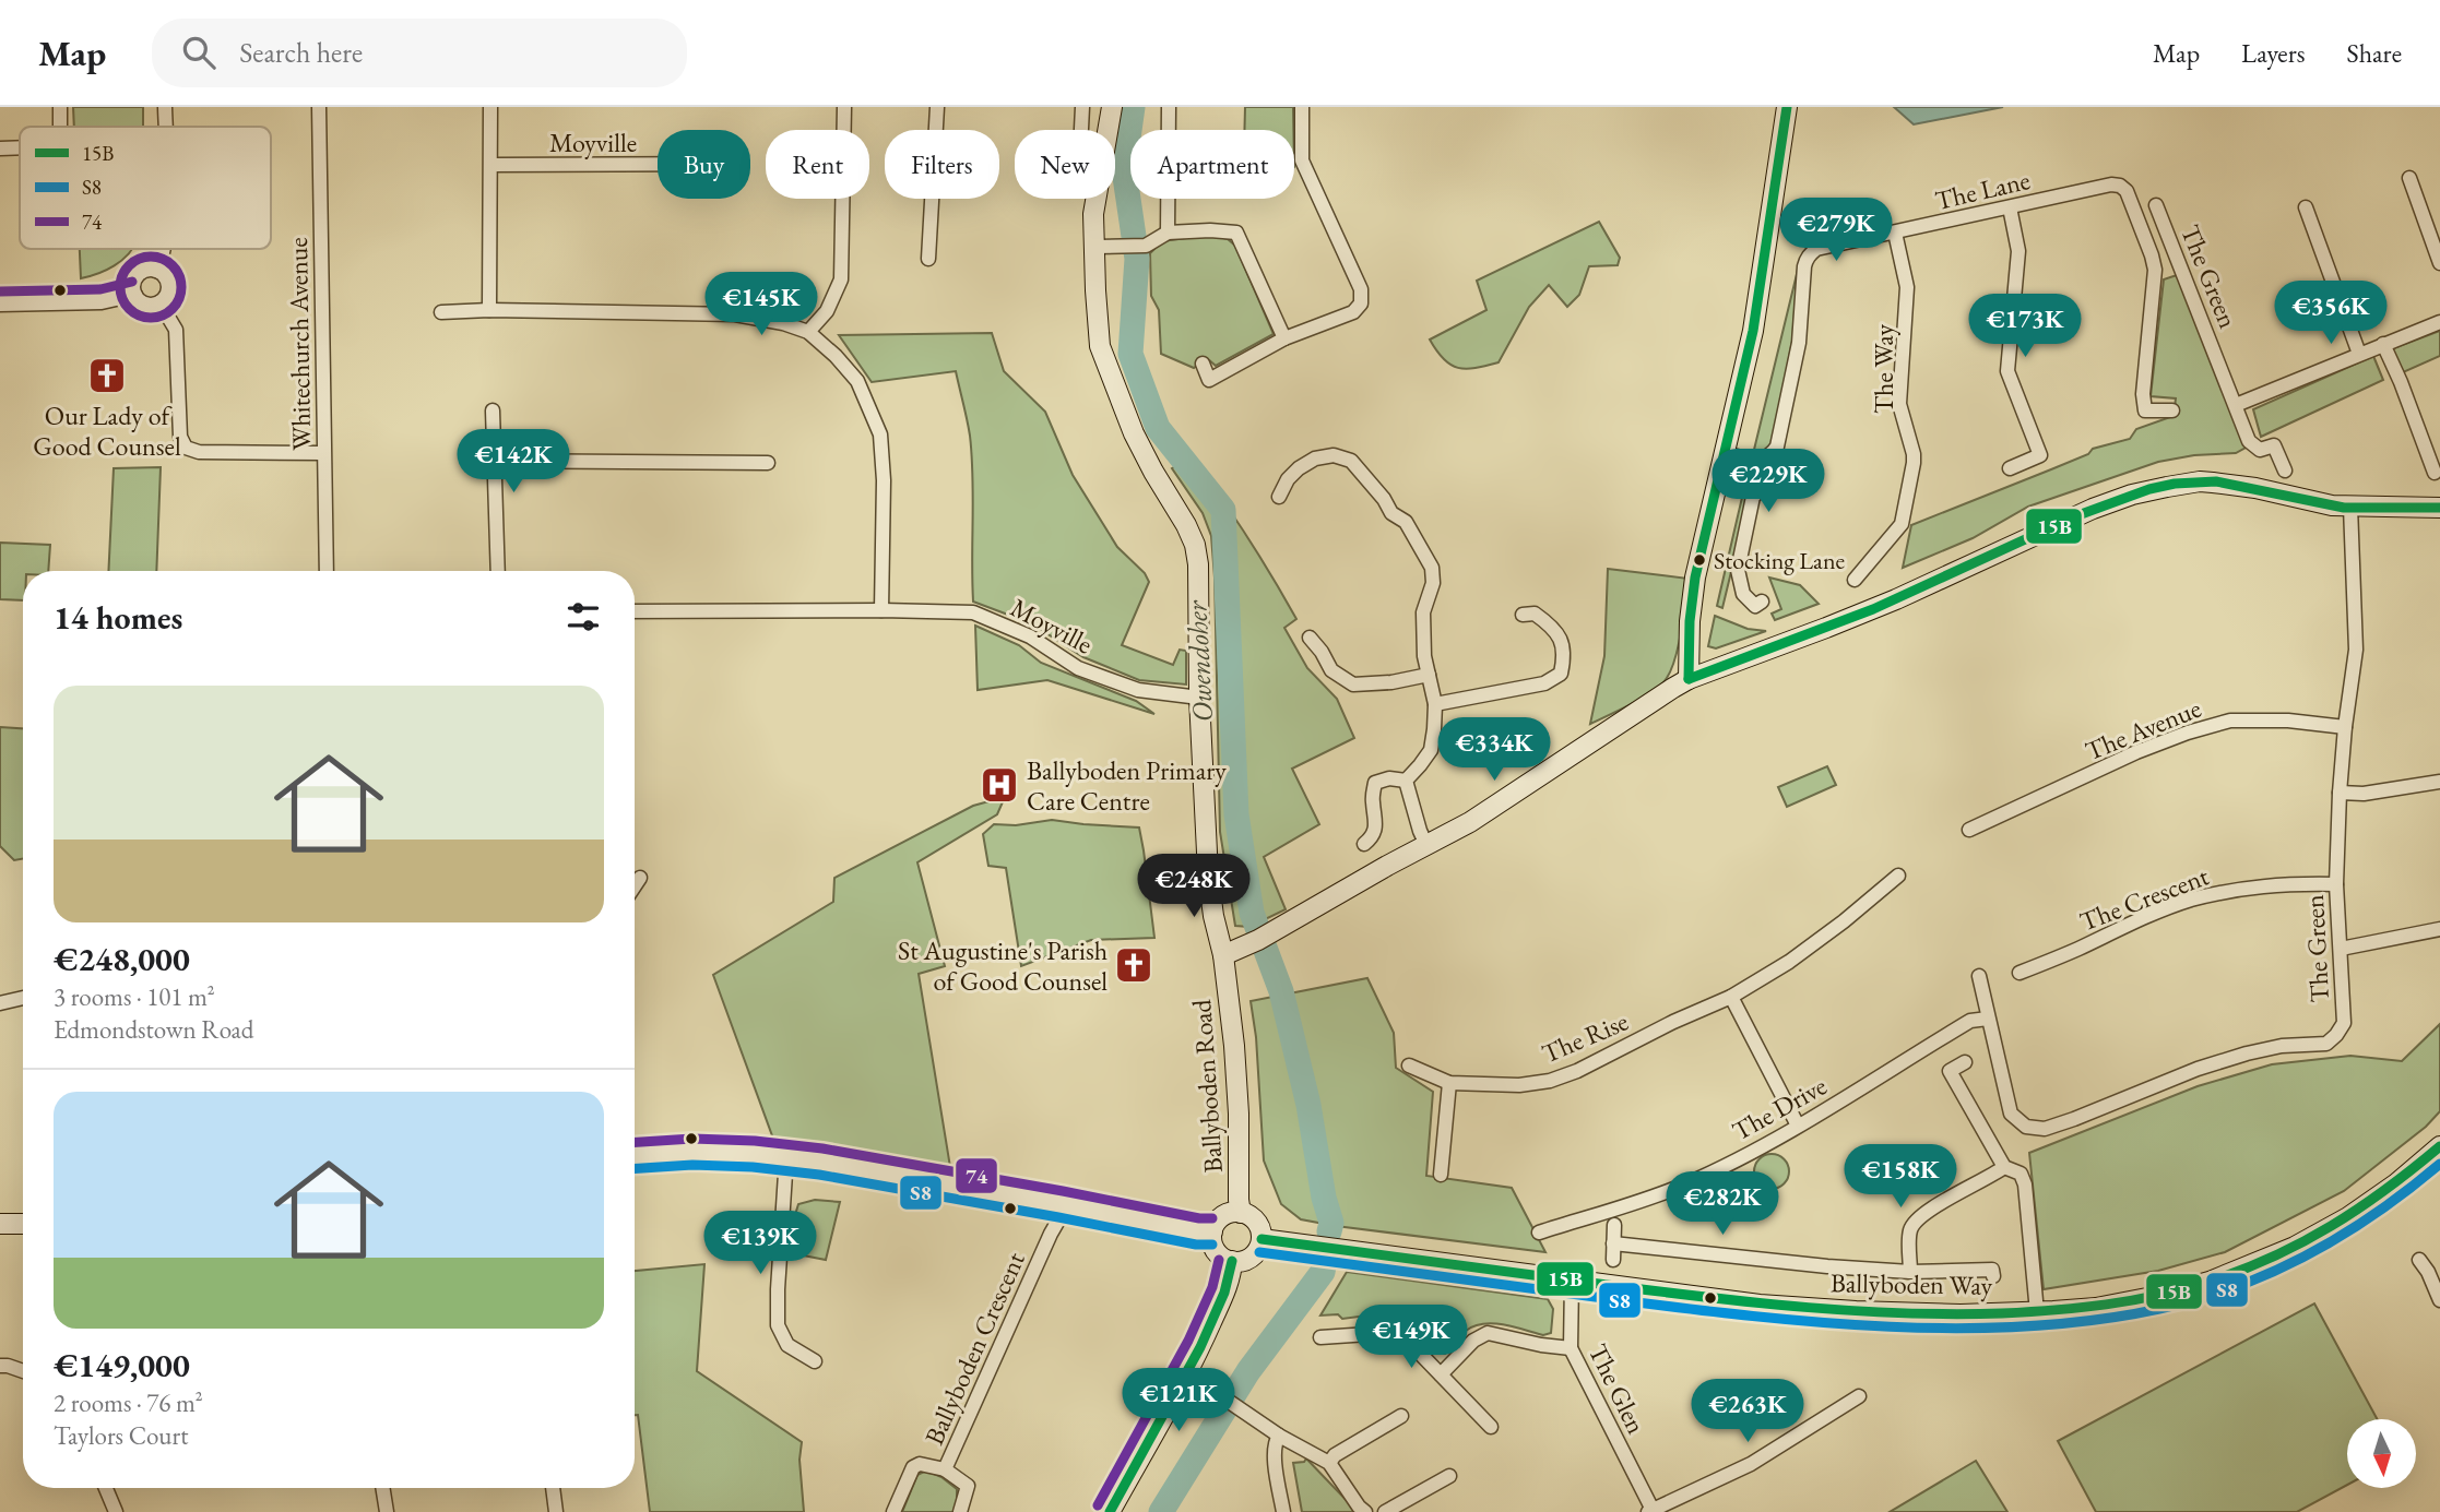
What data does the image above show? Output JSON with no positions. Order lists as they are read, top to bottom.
{
  "streets": {
    "main road": ["Ballyboden Road", "Ballyboden Way"],
    "street": [
      "Moyville",
      "The Lane",
      "The Green",
      "Whitechurch Avenue",
      "The Way",
      "The Avenue",
      "The Crescent",
      "The Rise",
      "The Drive",
      "Ballyboden Crescent",
      "The Glen"
    ]
  },
  "crossings": [
    ["Moyville", "Ballyboden Road"],
    ["The Lane", "The Way"],
    ["The Green", "The Avenue"],
    ["The Green", "The Crescent"],
    ["The Green", "The Drive"],
    ["Ballyboden Road", "Ballyboden Way"],
    ["Ballyboden Way", "The Glen"]
  ],
  "water": ["Owendoher"],
  "places": {
    "church": ["Our Lady of Good Counsel", "St Augustine's Parish of Good Counsel"],
    "other": ["Stocking Lane"],
    "hospital": ["Ballyboden Primary Care Centre"]
  },
  "lines": ["transit line 15B", "transit line 74", "transit line S8"],
  "legend": ["15B", "S8", "74"],
  "north": "bottom",
  "page": {
    "header": "Map",
    "search": "Search here",
    "nav": ["Map", "Layers", "Share"],
    "chip": [
      "Buy",
      "Rent",
      "Filters",
      "New",
      "Apartment"
    ],
    "price": [
      "€279K",
      "€145K",
      "€356K",
      "€173K",
      "€142K",
      "€229K",
      "€334K",
      "€248K",
      "€158K",
      "€282K",
      "€139K",
      "€149K",
      "€121K",
      "€263K"
    ],
    "heading": "14 homes",
    "list": [
      {
        "name": "€248,000",
        "note": "3 rooms · 101 m² · Edmondstown Road"
      },
      {
        "name": "€149,000",
        "note": "2 rooms · 76 m² · Taylors Court"
      }
    ]
  }
}
